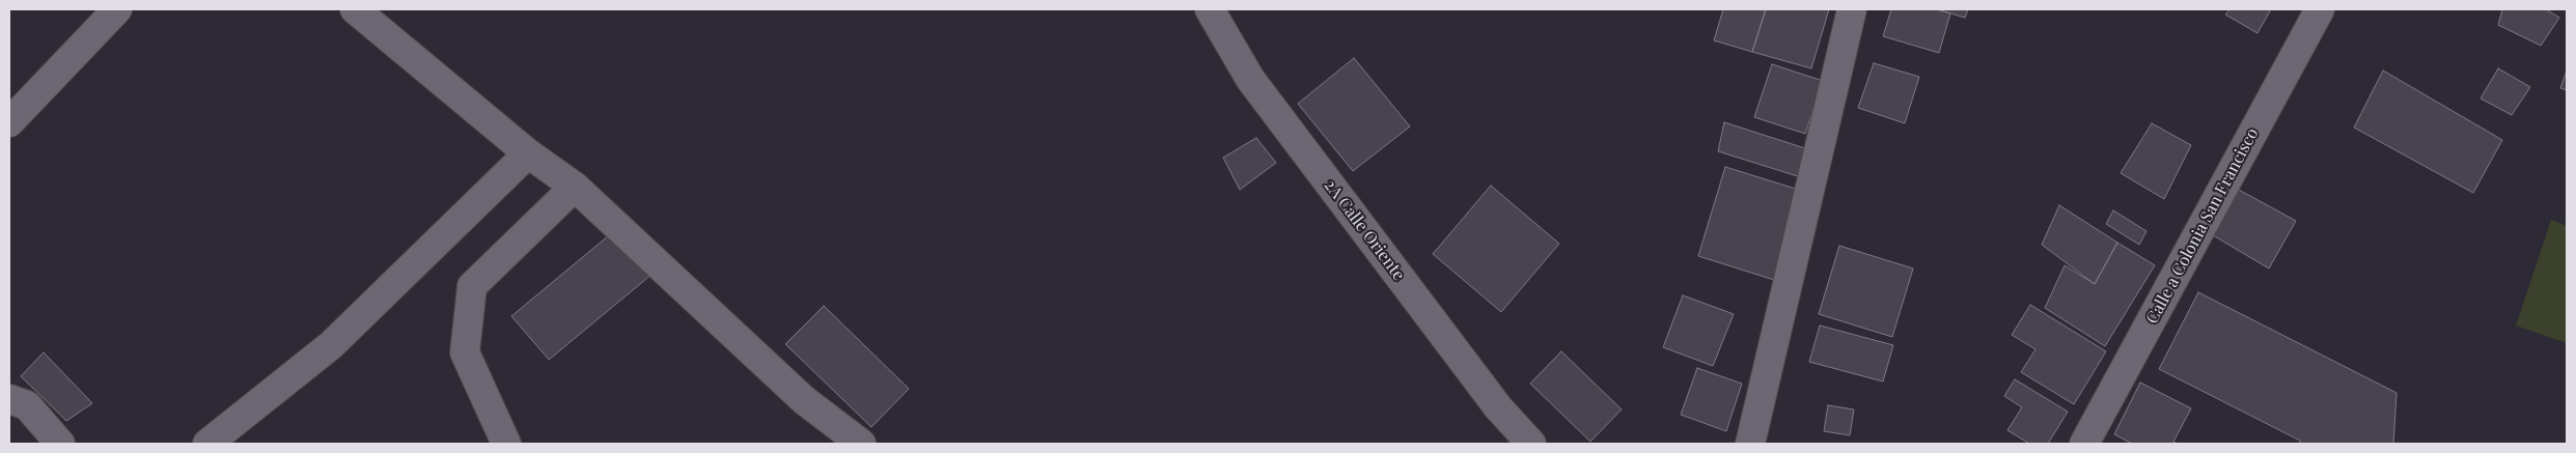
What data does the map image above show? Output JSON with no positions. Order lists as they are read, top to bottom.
{
  "streets": {
    "street": ["Calle a Colonia San Francisco", "2A Calle Oriente"]
  }
}
